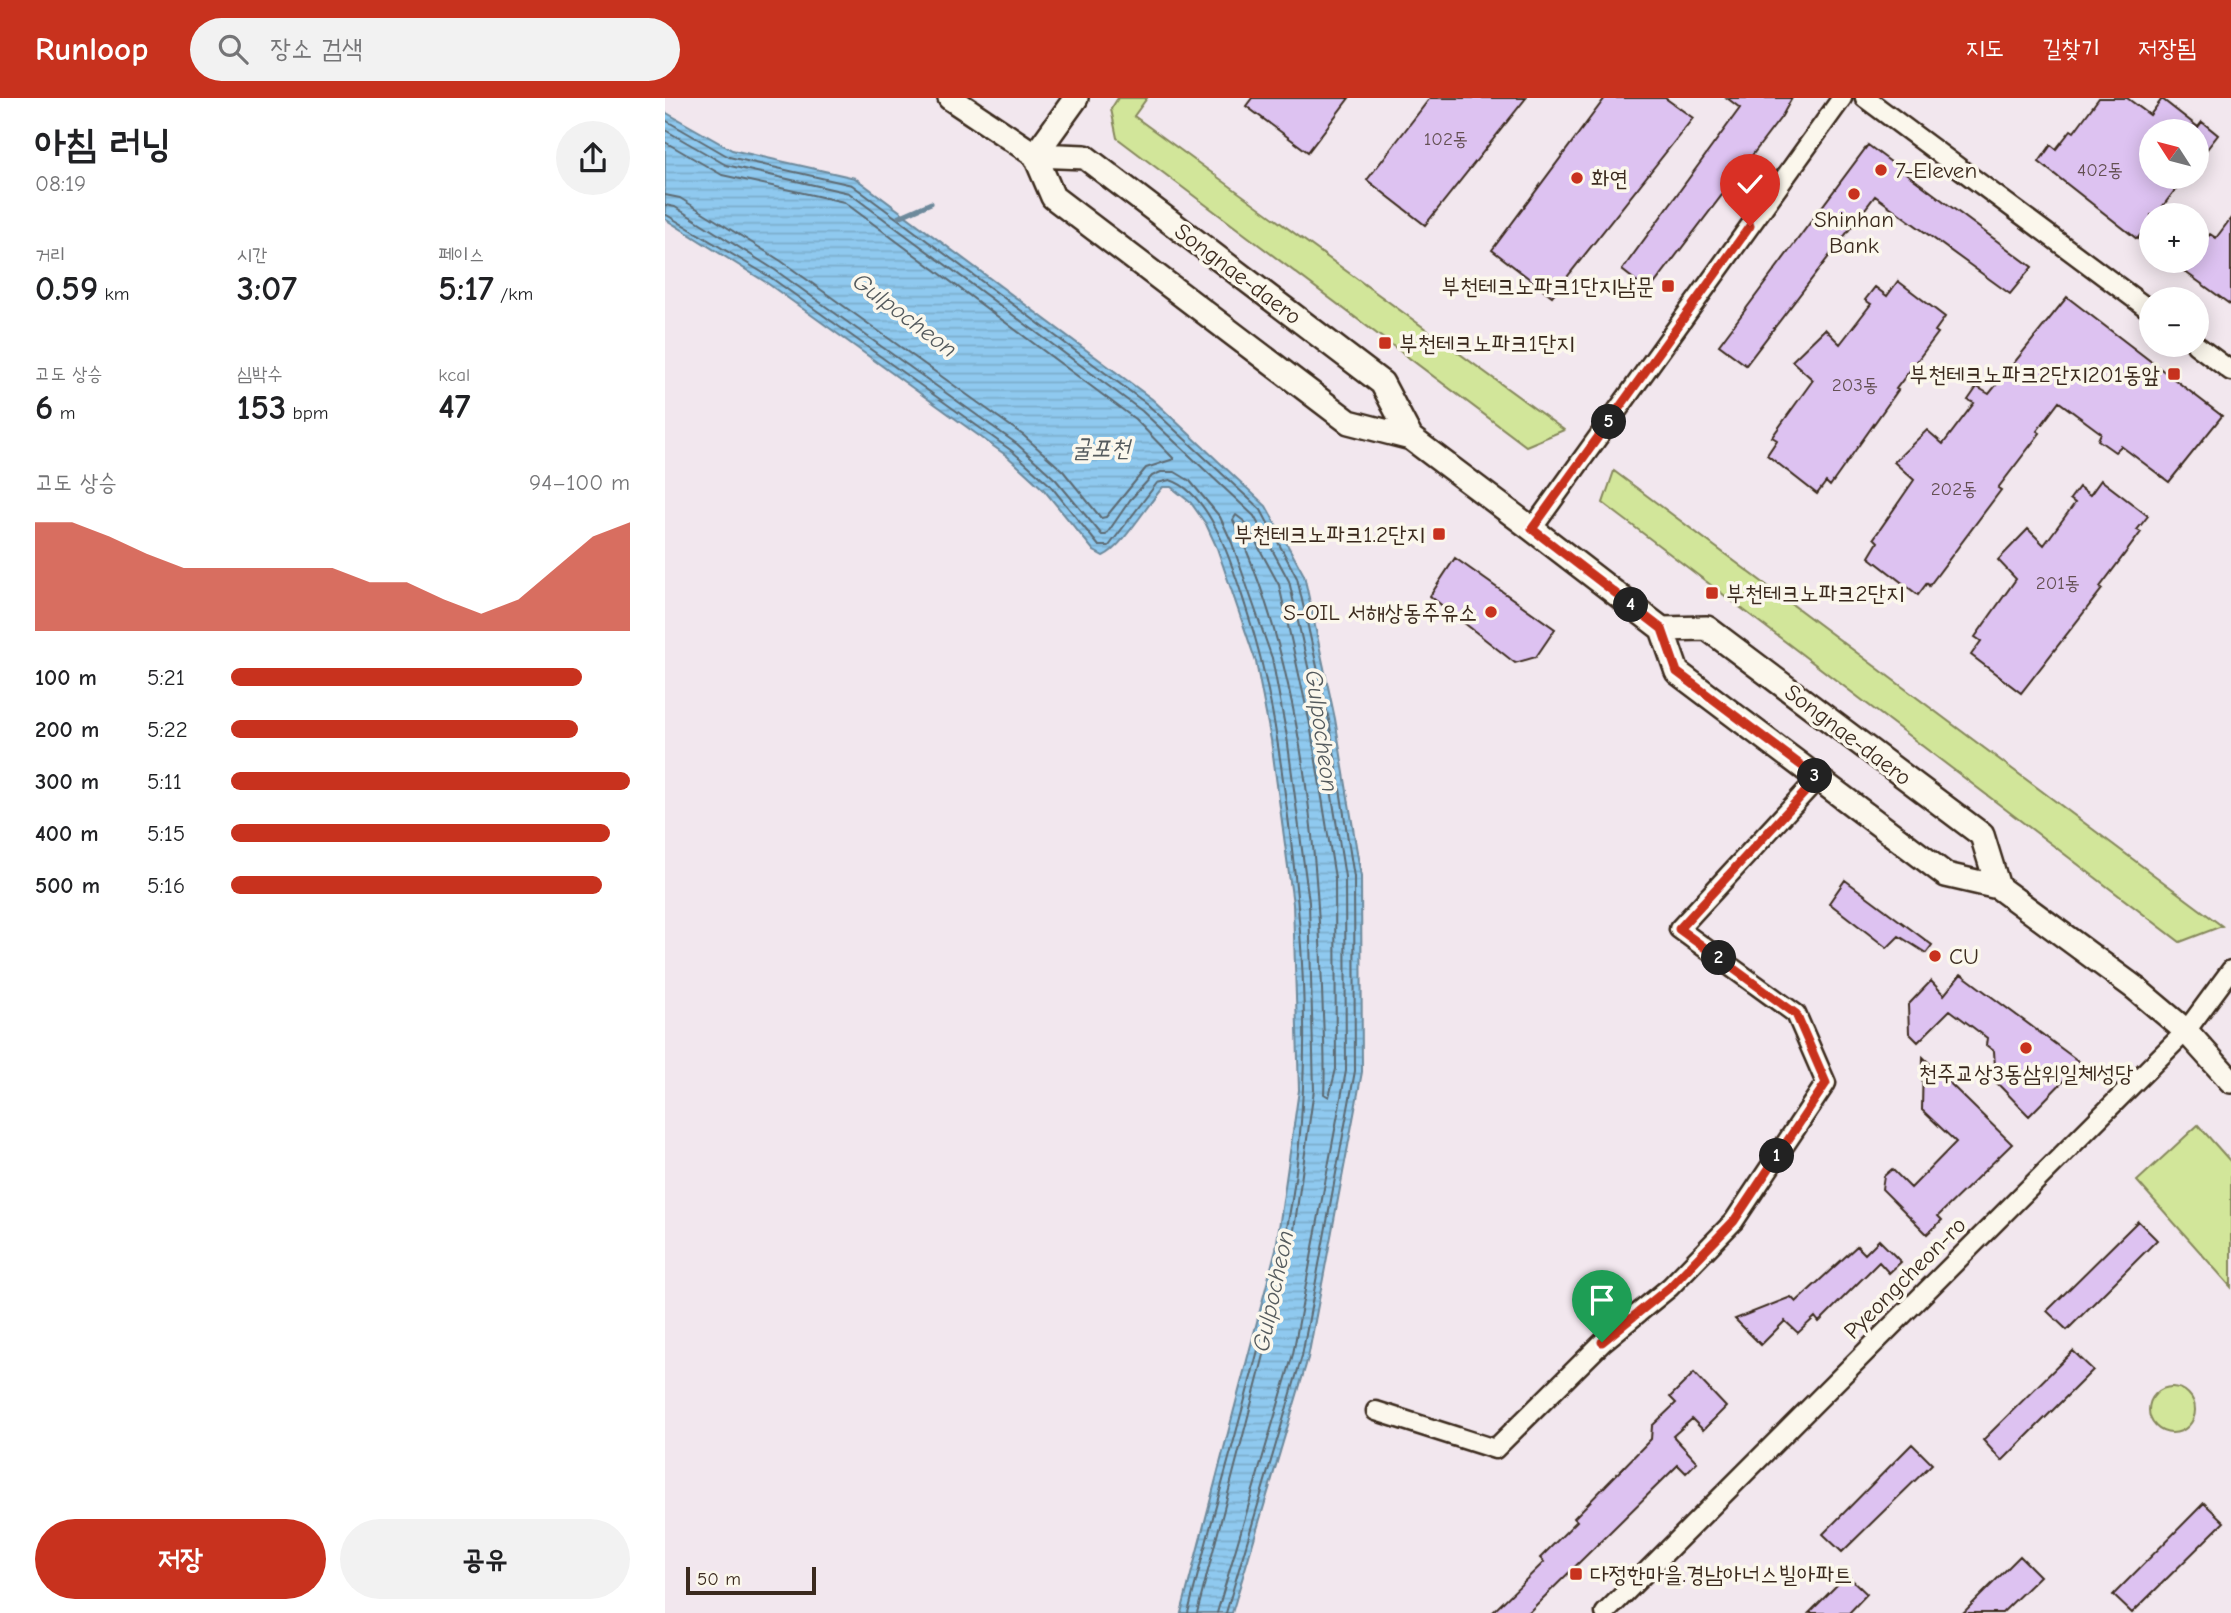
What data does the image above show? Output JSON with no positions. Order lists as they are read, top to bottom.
{
  "streets": {
    "street": ["Songnae-daero", "Pyeongcheon-ro"]
  },
  "water": ["Gulpocheon", "굴포천"],
  "places": {
    "other": [
      "7-Eleven",
      "화연",
      "Shinhan Bank",
      "S-OIL 서해상동주유소",
      "CU",
      "천주교상3동삼위일체성당"
    ],
    "transit": [
      "부천테크노파크1단지남문",
      "부천테크노파크1단지",
      "부천테크노파크2단지201동앞",
      "부천테크노파크1.2단지",
      "부천테크노파크2단지",
      "다정한마을.경남아너스빌아파트"
    ]
  },
  "house_numbers": [
    "102동",
    "402동",
    "203동",
    "202동",
    "201동"
  ],
  "scale_bar": "50 m",
  "north": "top left",
  "page": {
    "header": "Runloop",
    "search": "장소 검색",
    "nav": ["지도", "길찾기", "저장됨"],
    "heading": ["아침 러닝", "08:19"],
    "map_buttons": ["+", "−"],
    "stats": [
      ["거리", "0.59 km"],
      ["시간", "3:07"],
      ["페이스", "5:17 /km"],
      ["고도 상승", "6 m"],
      ["심박수", "153 bpm"],
      ["kcal", "47"]
    ],
    "pins": [
      "5",
      "4",
      "3",
      "2",
      "1"
    ],
    "chart": ["고도 상승", "94–100 m"],
    "list": [
      {
        "name": "100 m",
        "note": "5:21"
      },
      {
        "name": "200 m",
        "note": "5:22"
      },
      {
        "name": "300 m",
        "note": "5:11"
      },
      {
        "name": "400 m",
        "note": "5:15"
      },
      {
        "name": "500 m",
        "note": "5:16"
      }
    ],
    "buttons": ["저장", "공유"],
    "scale": "50 m"
  }
}
